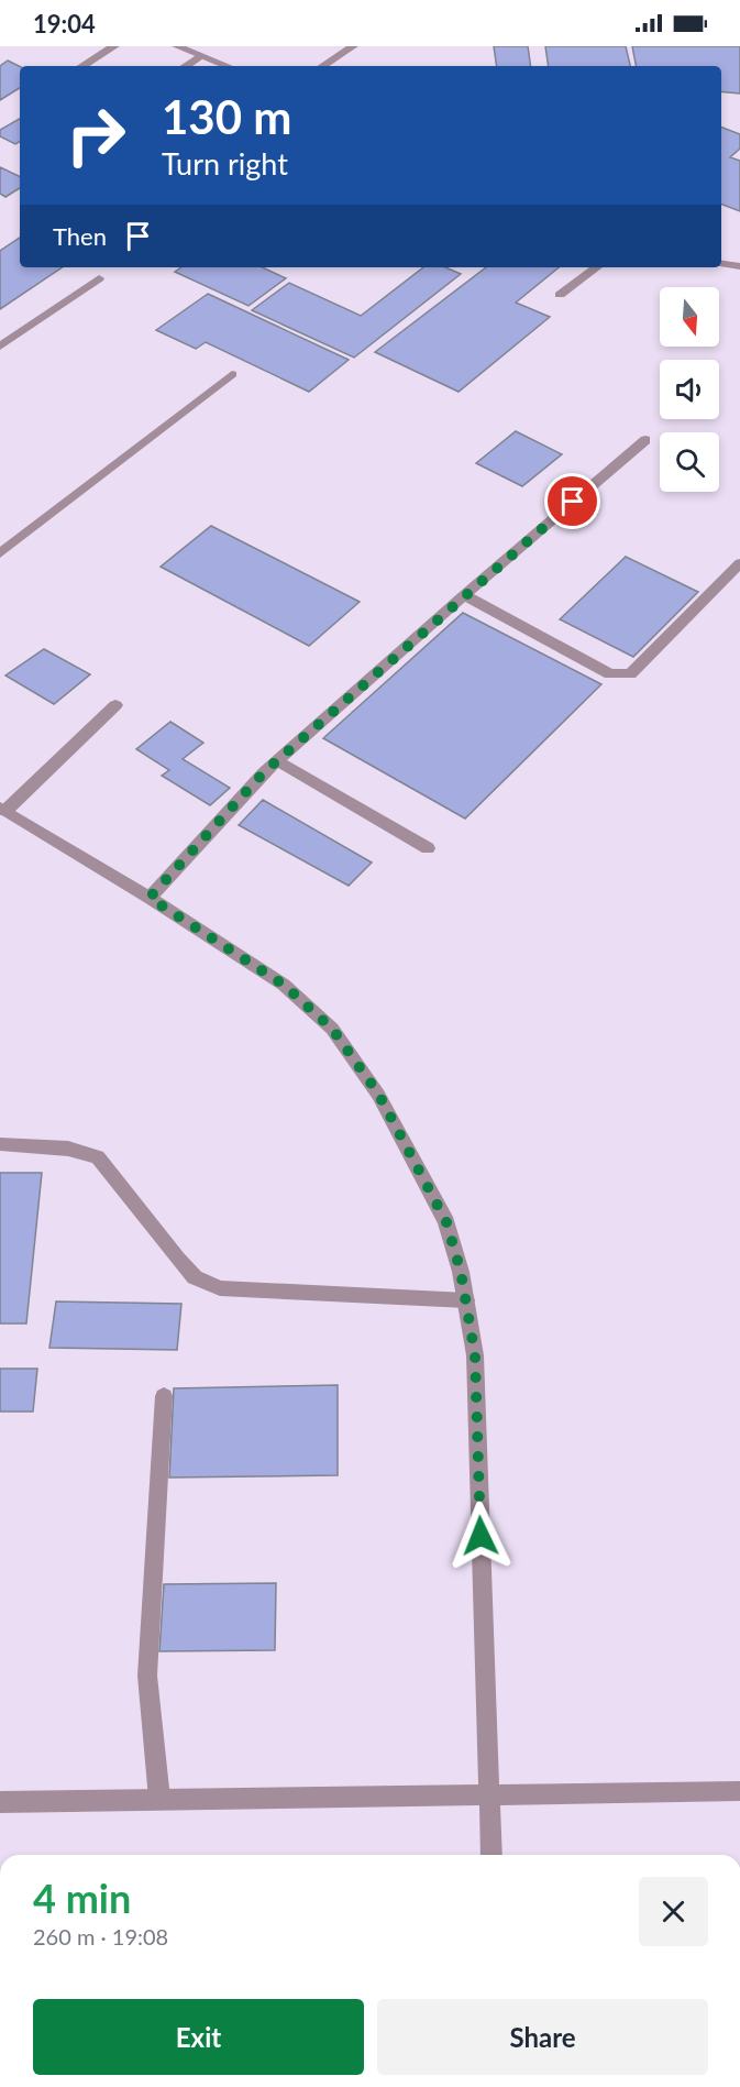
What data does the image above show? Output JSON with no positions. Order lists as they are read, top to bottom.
{
  "north": "bottom",
  "page": {
    "status": "19:04",
    "turn": ["130 m", "Turn right"],
    "then": "Then",
    "heading": ["4 min", "260 m · 19:08"],
    "buttons": ["Exit", "Share"]
  }
}
